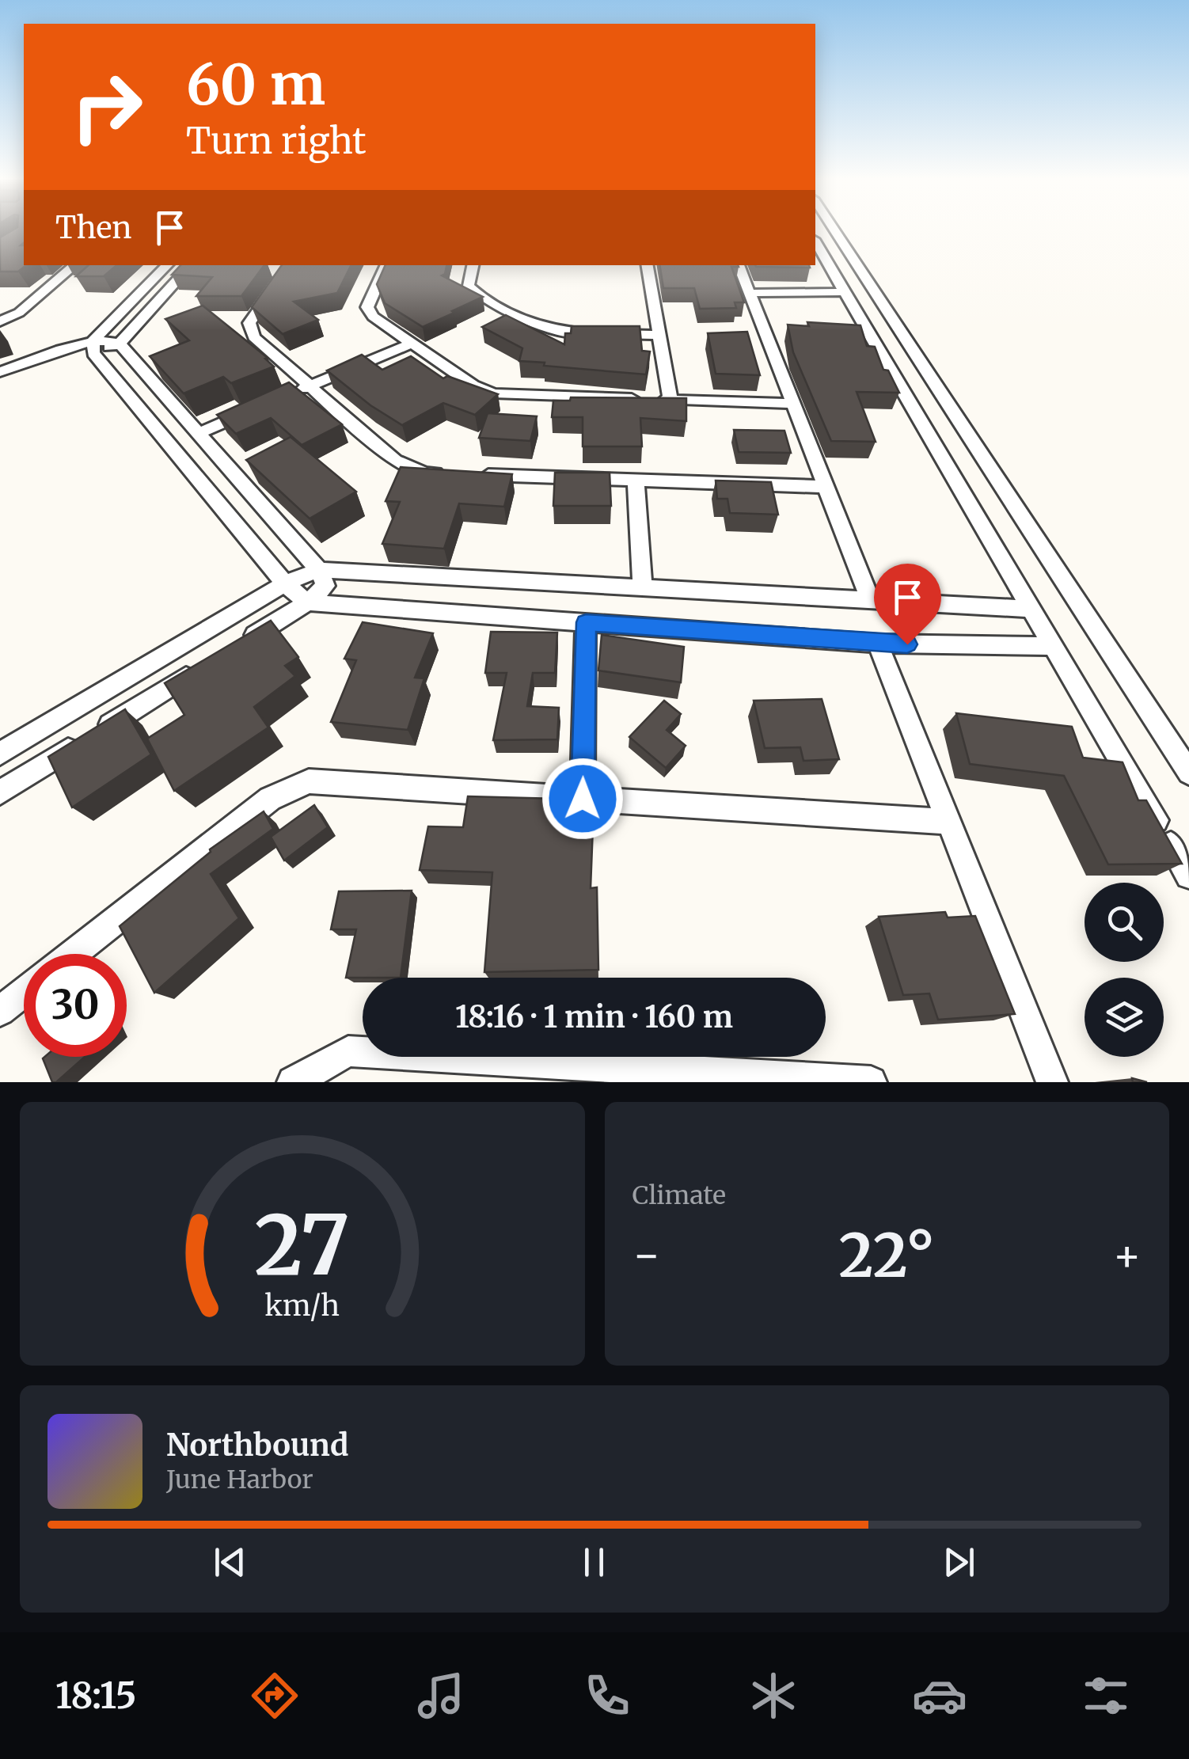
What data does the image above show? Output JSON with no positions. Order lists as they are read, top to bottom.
{
  "page": {
    "turn": ["60 m", "Turn right"],
    "then": "Then",
    "limit": "30",
    "trip": "18:16 · 1 min · 160 m",
    "tile": "Climate",
    "heat": ["−", "22°", "+"],
    "song": ["Northbound", "June Harbor"],
    "tabs": "18:15",
    "gauge": ["27", "km/h"]
  }
}
